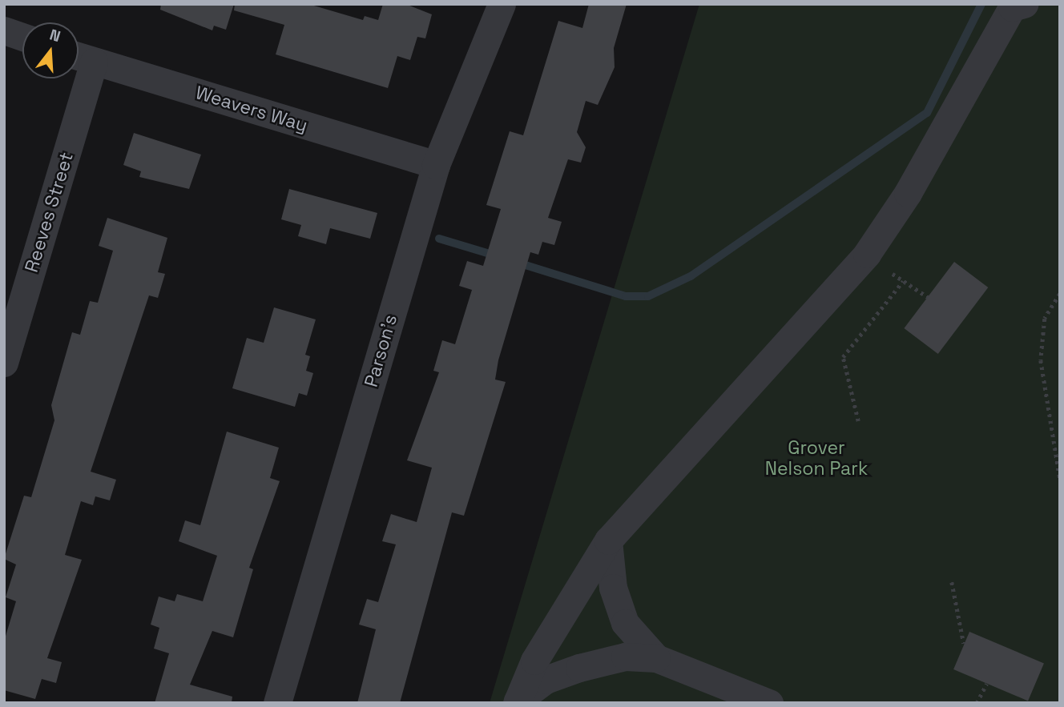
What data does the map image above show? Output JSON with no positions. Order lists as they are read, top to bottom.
{
  "streets": {
    "street": ["Weavers Way", "Reeves Street", "Parson's"]
  },
  "crossings": [
    ["Weavers Way", "Reeves Street"],
    ["Weavers Way", "Parson's"]
  ],
  "parks": ["Grover Nelson Park"],
  "north": "top"
}
